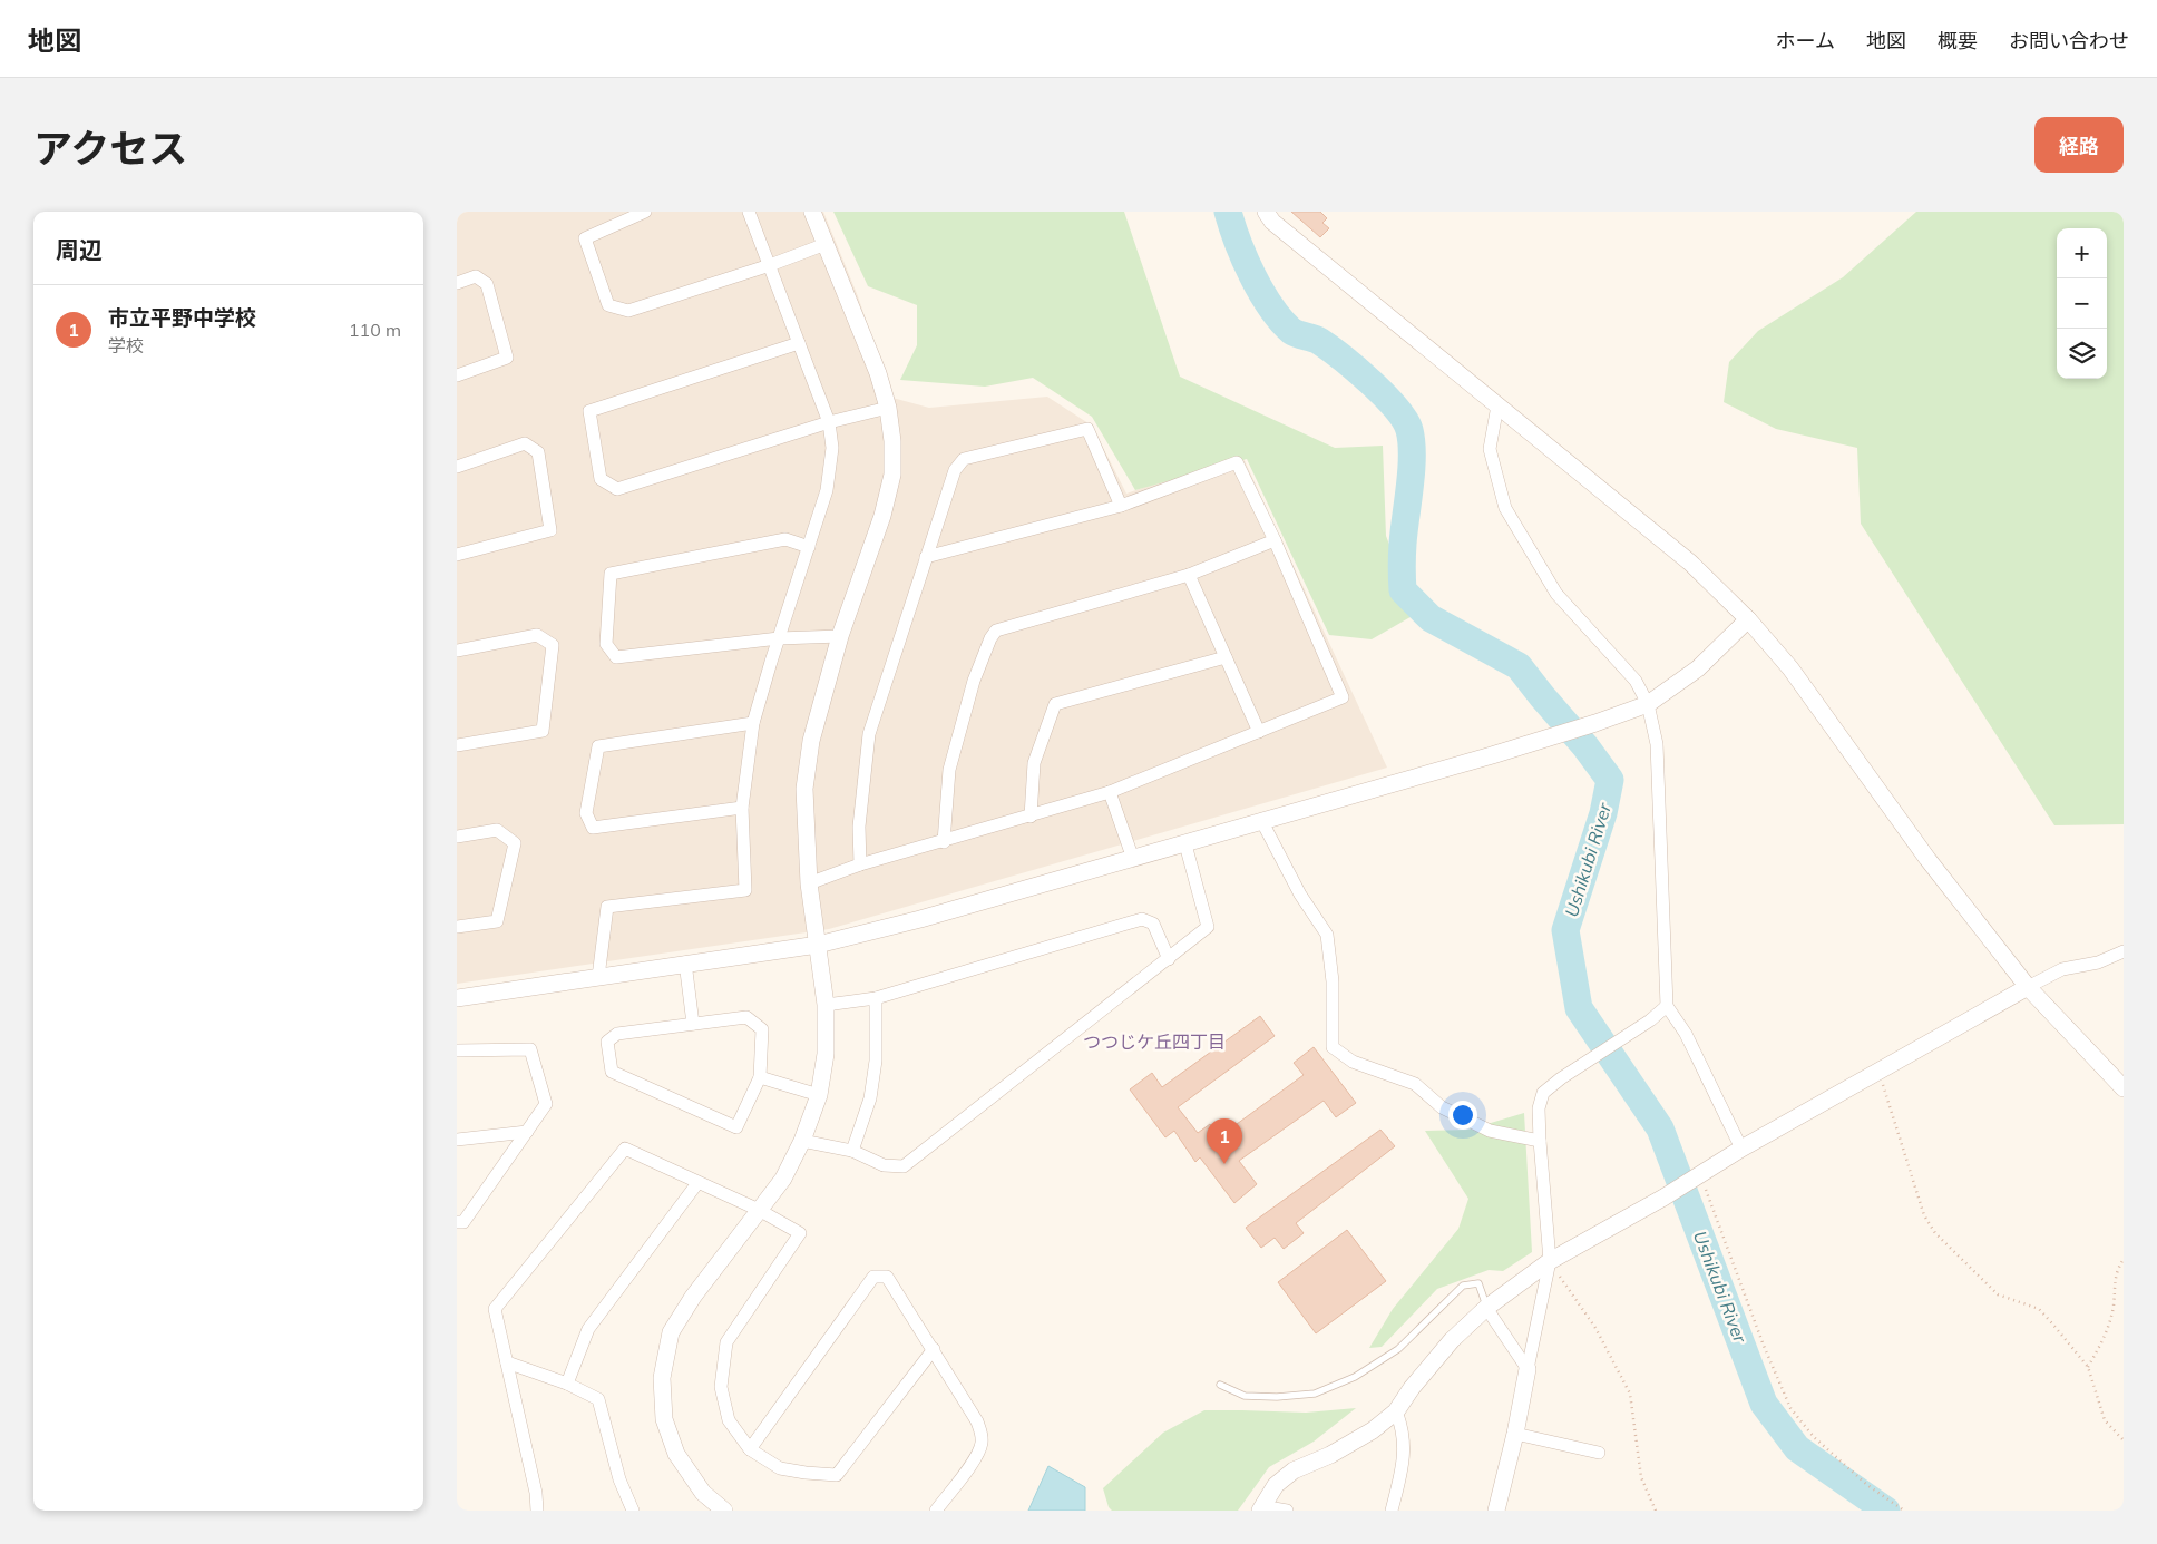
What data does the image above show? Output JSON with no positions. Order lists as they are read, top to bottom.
{
  "districts": ["つつじケ丘四丁目"],
  "water": ["Ushikubi River"],
  "page": {
    "header": "地図",
    "nav": [
      "ホーム",
      "地図",
      "概要",
      "お問い合わせ"
    ],
    "title": "アクセス",
    "buttons": "経路",
    "heading": "周辺",
    "map_buttons": ["+", "−"],
    "list": [
      {
        "mark": "1",
        "name": "市立平野中学校",
        "note": "学校",
        "value": "110 m"
      }
    ],
    "pins": "1"
  }
}
